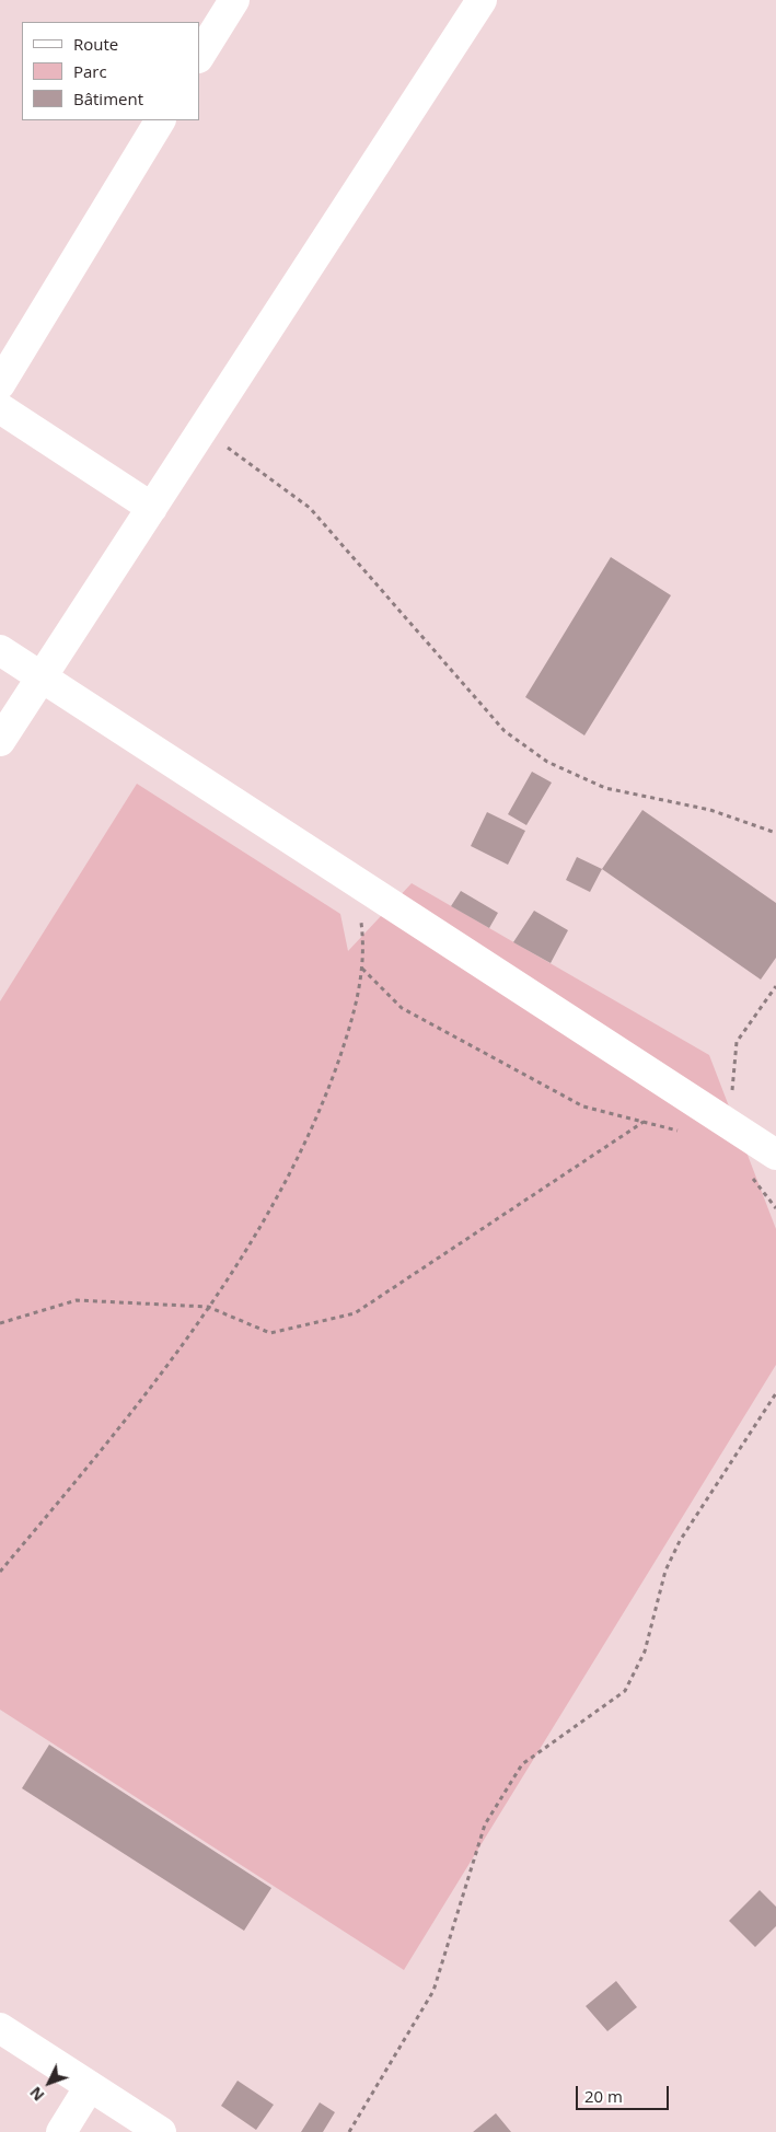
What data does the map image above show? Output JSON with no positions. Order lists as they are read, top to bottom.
{
  "legend": ["Route", "Parc", "Bâtiment"],
  "scale_bar": "20 m",
  "north": "bottom left"
}
